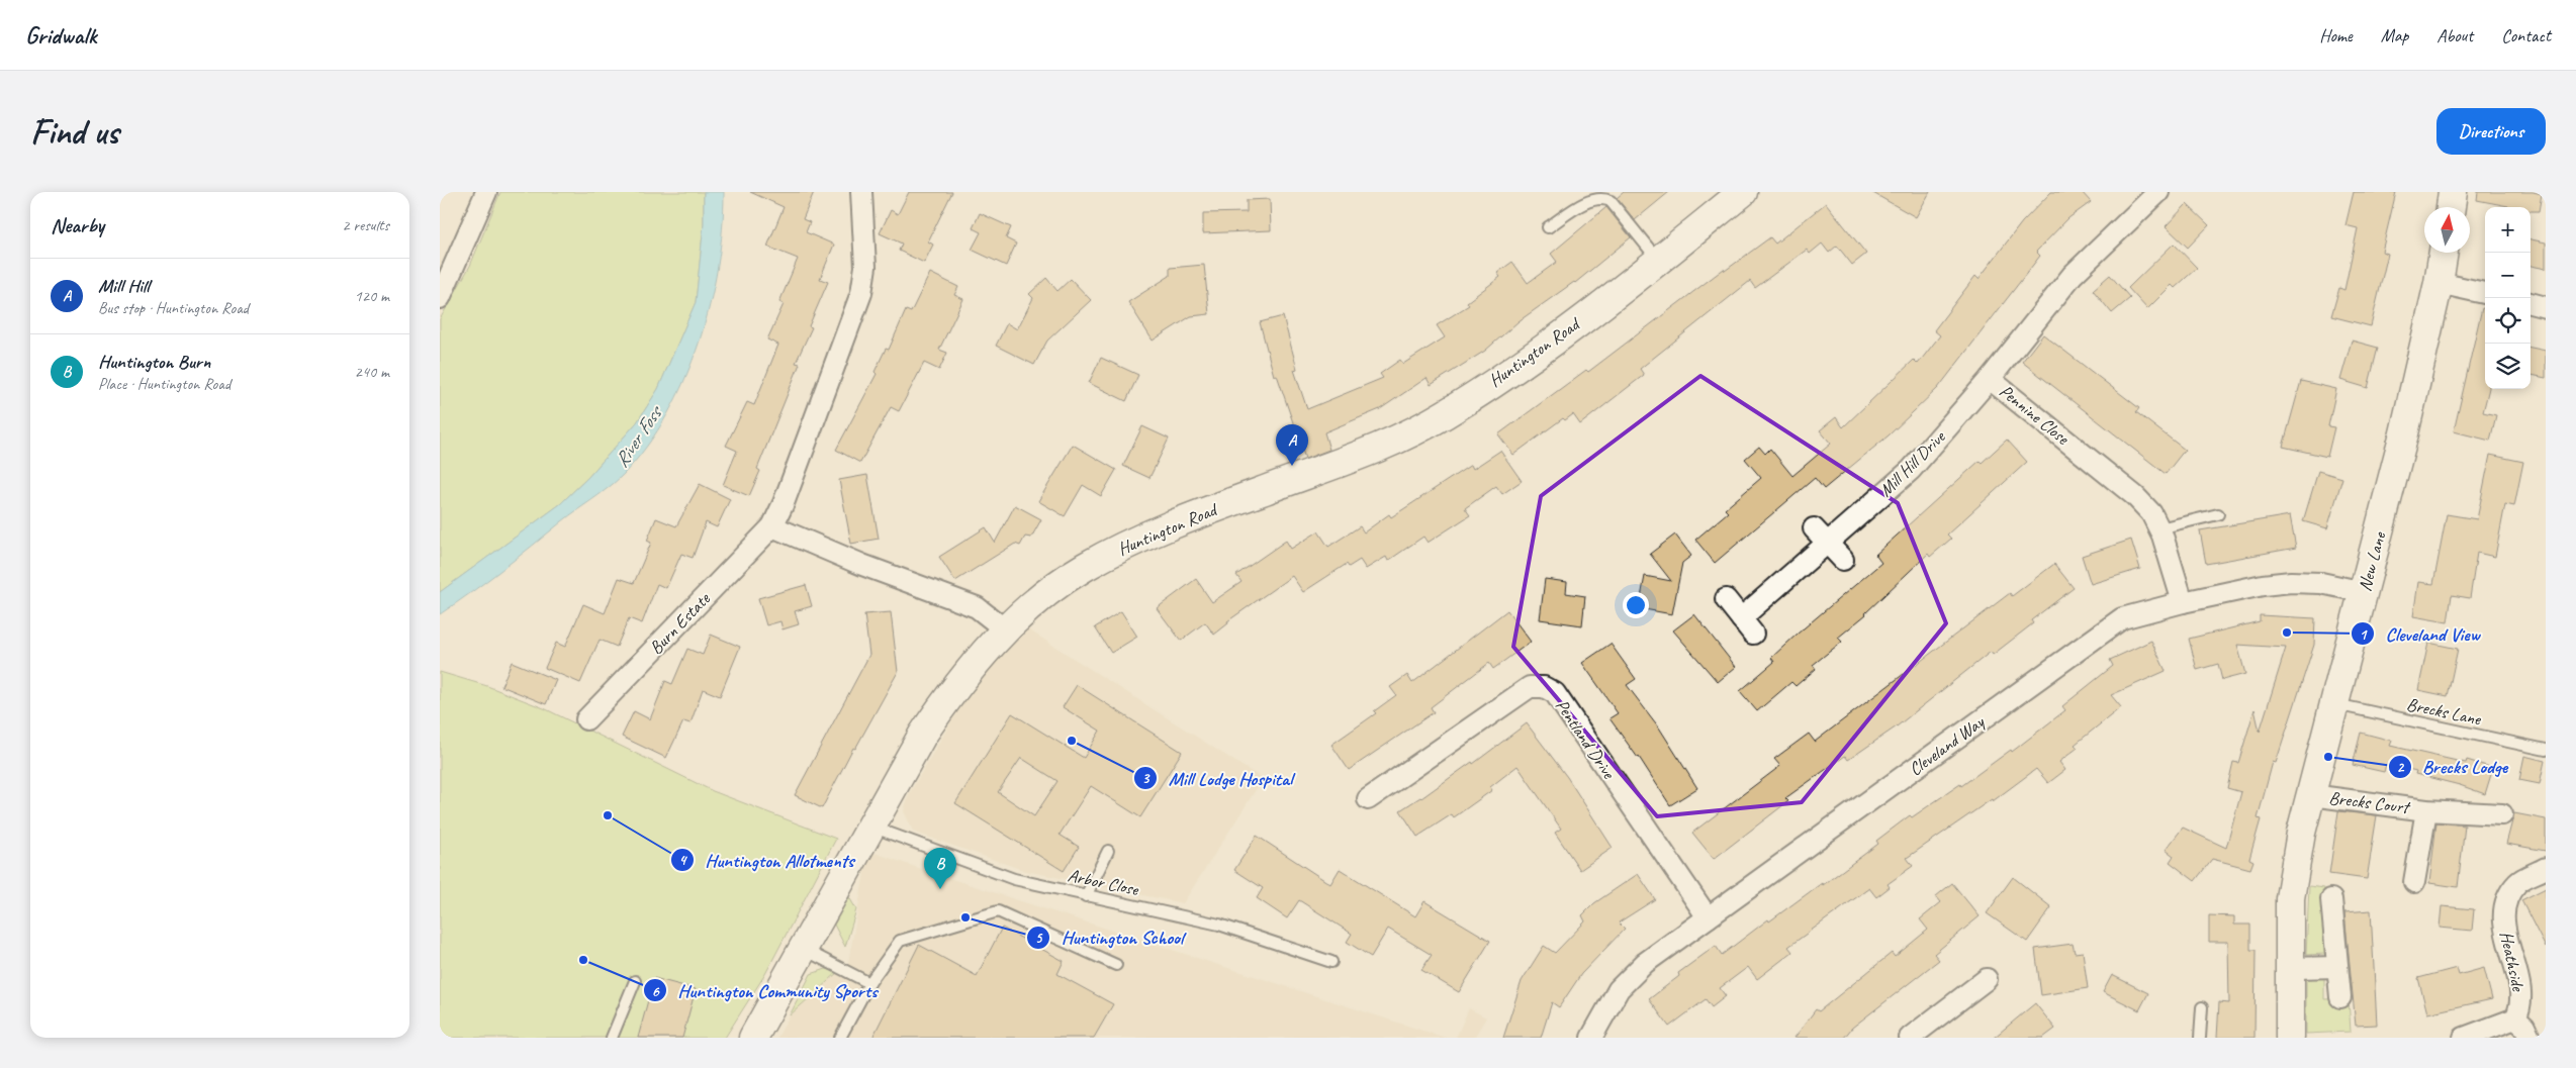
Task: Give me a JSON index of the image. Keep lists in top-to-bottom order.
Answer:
{
  "streets": {
    "street": [
      "Huntington Road",
      "Pennine Close",
      "Mill Hill Drive",
      "New Lane",
      "Burn Estate",
      "Pentland Drive",
      "Cleveland Way",
      "Brecks Court",
      "Heathside"
    ],
    "lane": ["Brecks Lane", "Arbor Close"]
  },
  "crossings": [
    ["Huntington Road", "Arbor Close"],
    ["Pennine Close", "Mill Hill Drive"],
    ["Pennine Close", "Cleveland Way"],
    ["New Lane", "Brecks Lane"],
    ["New Lane", "Cleveland Way"],
    ["New Lane", "Brecks Court"],
    ["Pentland Drive", "Cleveland Way"]
  ],
  "water": ["River Foss"],
  "places": [
    "Cleveland View",
    "Mill Lodge Hospital",
    "Brecks Lodge",
    "Huntington Allotments",
    "Huntington School",
    "Huntington Community Sports"
  ],
  "north": "top",
  "page": {
    "header": "Gridwalk",
    "nav": [
      "Home",
      "Map",
      "About",
      "Contact"
    ],
    "buttons": "Directions",
    "title": "Find us",
    "heading": ["Nearby", "2 results"],
    "map_buttons": ["+", "−"],
    "list": [
      {
        "mark": "A",
        "name": "Mill Hill",
        "note": "Bus stop · Huntington Road",
        "value": "120 m"
      },
      {
        "mark": "B",
        "name": "Huntington Burn",
        "note": "Place · Huntington Road",
        "value": "240 m"
      }
    ],
    "pins": ["A", "B"]
  }
}
